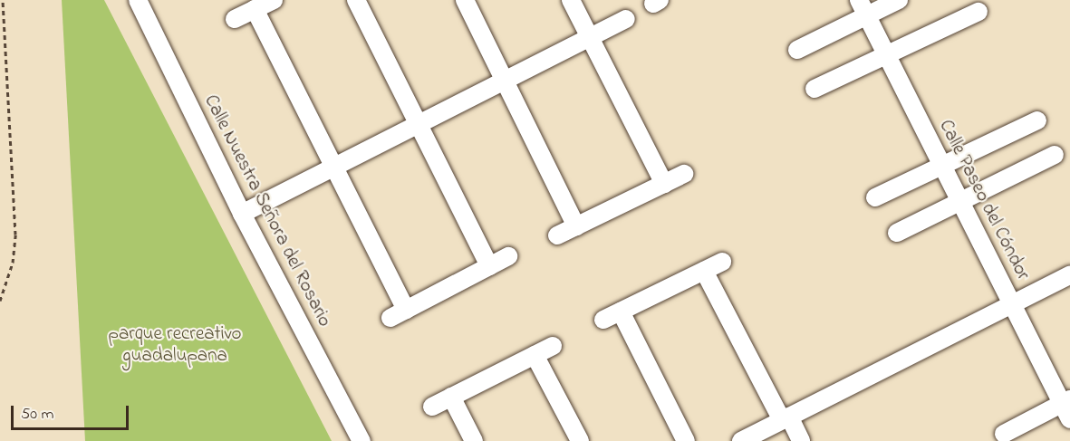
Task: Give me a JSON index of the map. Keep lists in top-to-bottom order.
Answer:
{
  "streets": {
    "street": ["Calle Paseo del Cóndor", "Calle Nuestra Señora del Rosario"]
  },
  "parks": ["parque recreativo guadalupana"],
  "scale_bar": "50 m"
}
